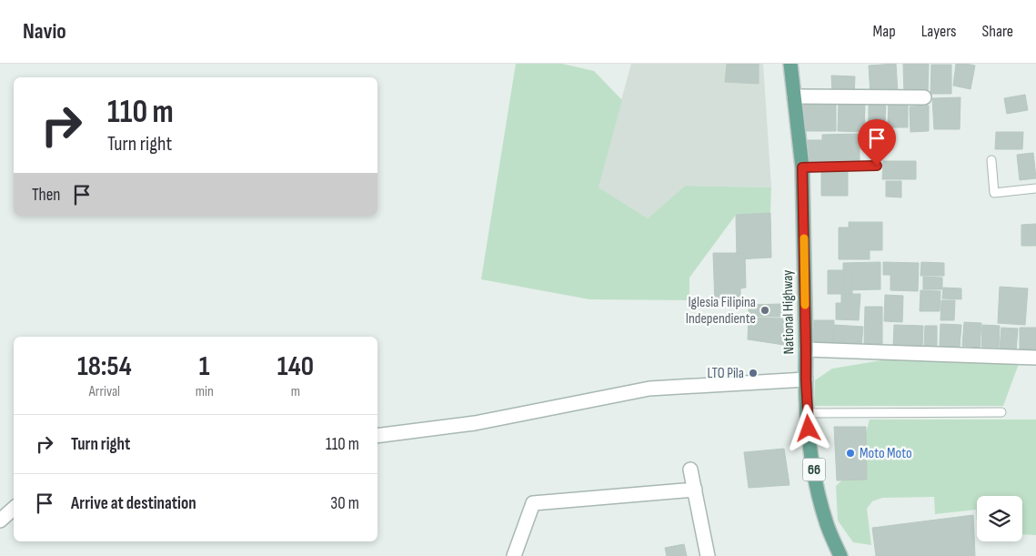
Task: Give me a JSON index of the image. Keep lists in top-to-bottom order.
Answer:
{
  "streets": {
    "main road": ["National Highway", "66"]
  },
  "places": ["Iglesia Filipina Independiente", "LTO Pila", "Moto Moto"],
  "page": {
    "header": "Navio",
    "nav": ["Map", "Layers", "Share"],
    "turn": ["110 m", "Turn right"],
    "then": "Then",
    "eta": [
      "18:54",
      "Arrival",
      "1",
      "min",
      "140",
      "m"
    ],
    "list": [
      {
        "name": "Turn right",
        "value": "110 m"
      },
      {
        "name": "Arrive at destination",
        "value": "30 m"
      }
    ]
  }
}
